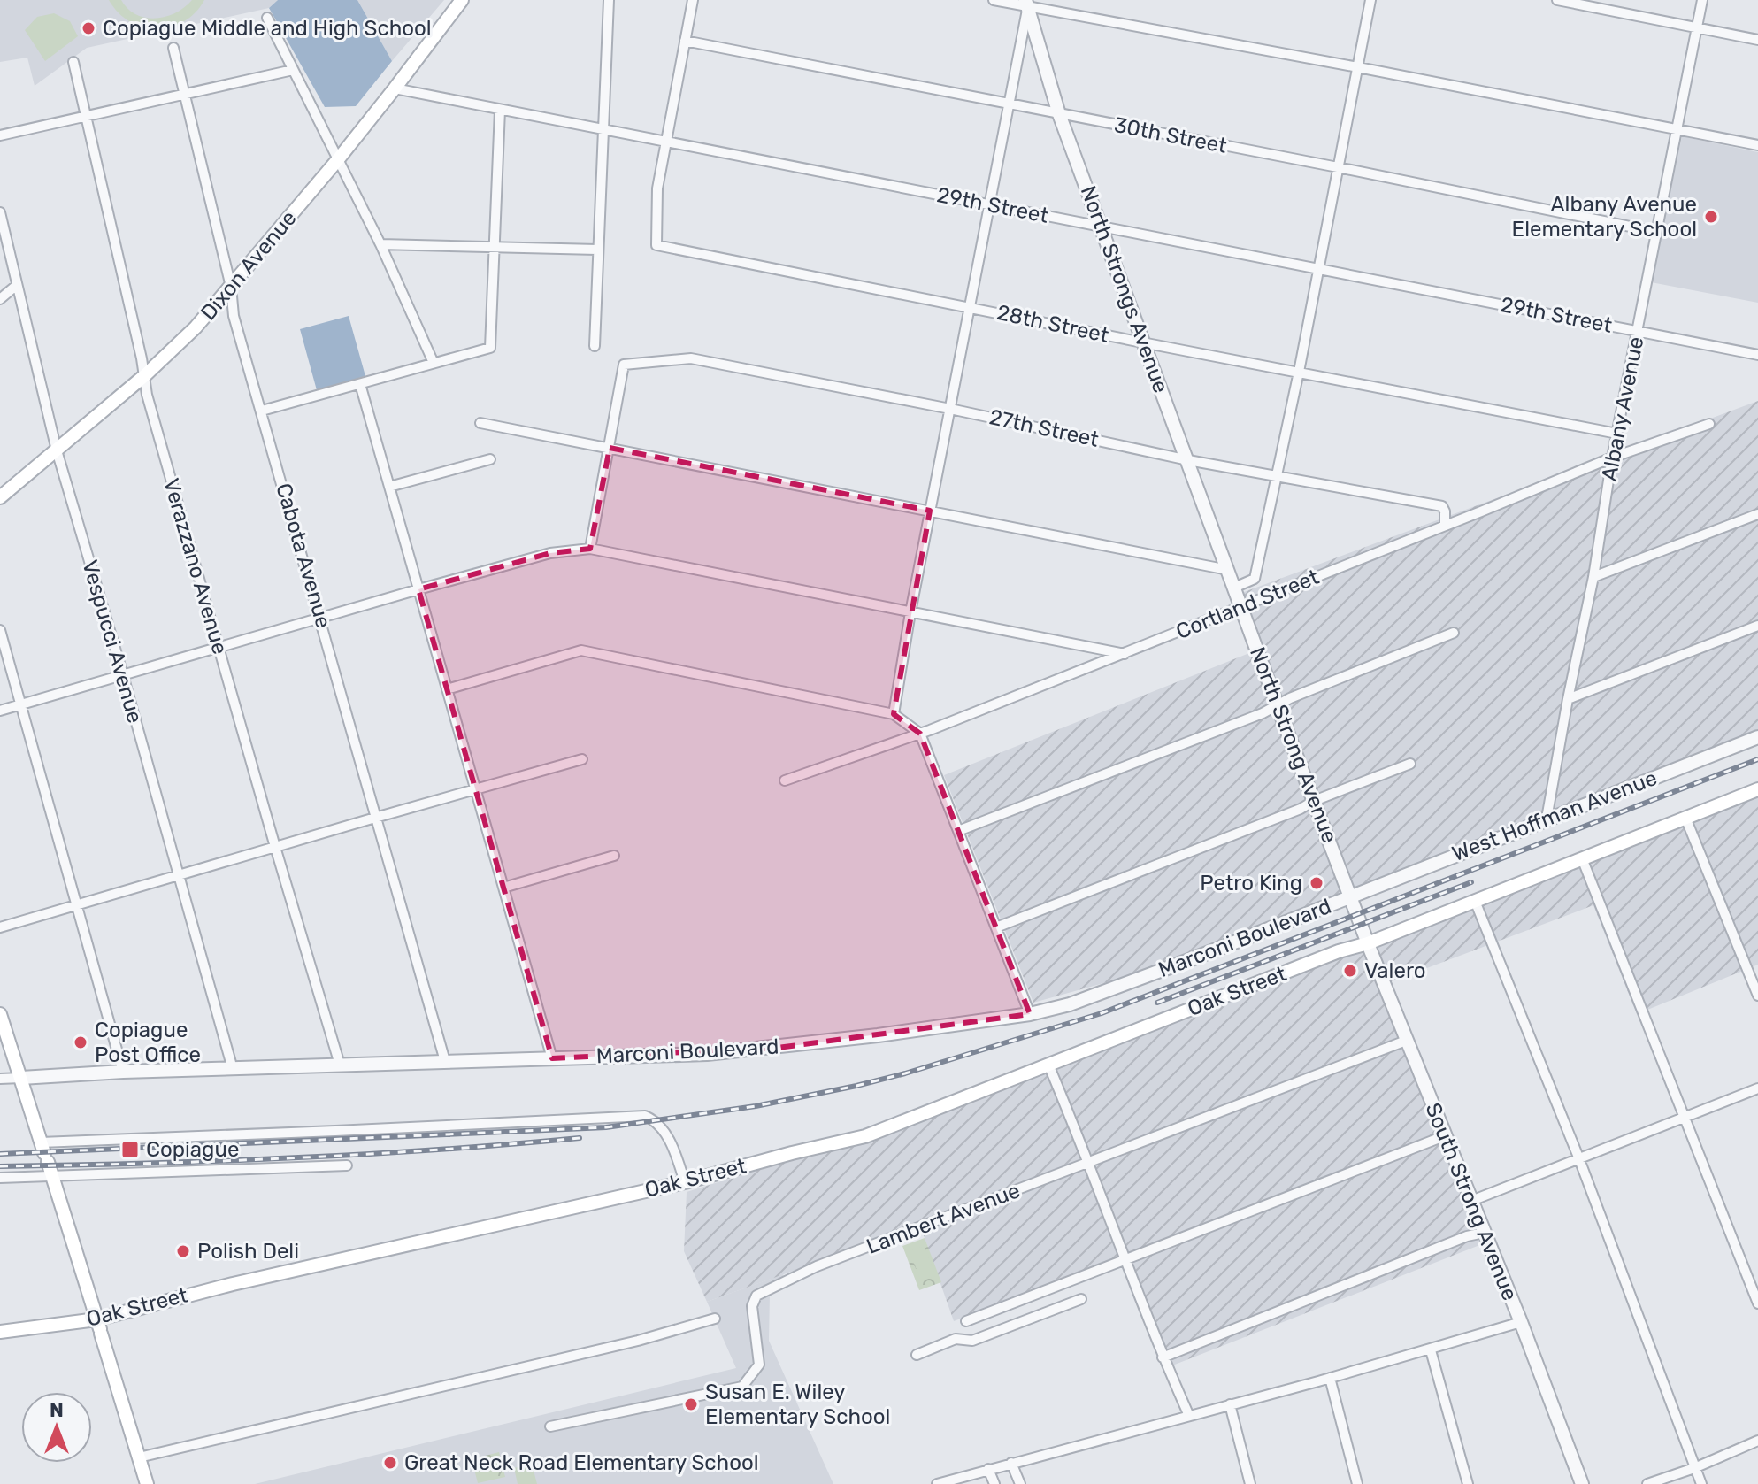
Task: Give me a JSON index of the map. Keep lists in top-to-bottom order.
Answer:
{
  "streets": {
    "main road": ["Dixon Avenue", "Oak Street"],
    "street": [
      "30th Street",
      "29th Street",
      "North Strongs Avenue",
      "28th Street",
      "Albany Avenue",
      "27th Street",
      "Cabota Avenue",
      "Verazzano Avenue",
      "Cortland Street",
      "Vespucci Avenue",
      "North Strong Avenue",
      "West Hoffman Avenue",
      "Marconi Boulevard",
      "South Strong Avenue",
      "Lambert Avenue"
    ]
  },
  "crossings": [
    ["30th Street", "North Strongs Avenue"],
    ["30th Street", "Albany Avenue"],
    ["29th Street", "Dixon Avenue"],
    ["29th Street", "North Strongs Avenue"],
    ["29th Street", "28th Street"],
    ["29th Street", "Albany Avenue"],
    ["Dixon Avenue", "Cabota Avenue"],
    ["Dixon Avenue", "Verazzano Avenue"],
    ["Dixon Avenue", "Vespucci Avenue"],
    ["North Strongs Avenue", "28th Street"],
    ["North Strongs Avenue", "27th Street"],
    ["North Strongs Avenue", "North Strong Avenue"],
    ["28th Street", "Albany Avenue"],
    ["Albany Avenue", "Cortland Street"],
    ["Albany Avenue", "West Hoffman Avenue"],
    ["27th Street", "Cortland Street"],
    ["Cabota Avenue", "Marconi Boulevard"],
    ["Verazzano Avenue", "Marconi Boulevard"],
    ["Cortland Street", "North Strong Avenue"],
    ["Vespucci Avenue", "Marconi Boulevard"],
    ["North Strong Avenue", "West Hoffman Avenue"],
    ["North Strong Avenue", "Marconi Boulevard"],
    ["North Strong Avenue", "South Strong Avenue"],
    ["West Hoffman Avenue", "Marconi Boulevard"],
    ["Oak Street", "South Strong Avenue"],
    ["South Strong Avenue", "Lambert Avenue"]
  ],
  "places": {
    "other": [
      "Copiague Middle and High School",
      "Albany Avenue Elementary School",
      "Petro King",
      "Valero",
      "Copiague Post Office",
      "Polish Deli",
      "Susan E. Wiley Elementary School",
      "Great Neck Road Elementary School"
    ],
    "transit": ["Copiague"]
  },
  "north": "top"
}
